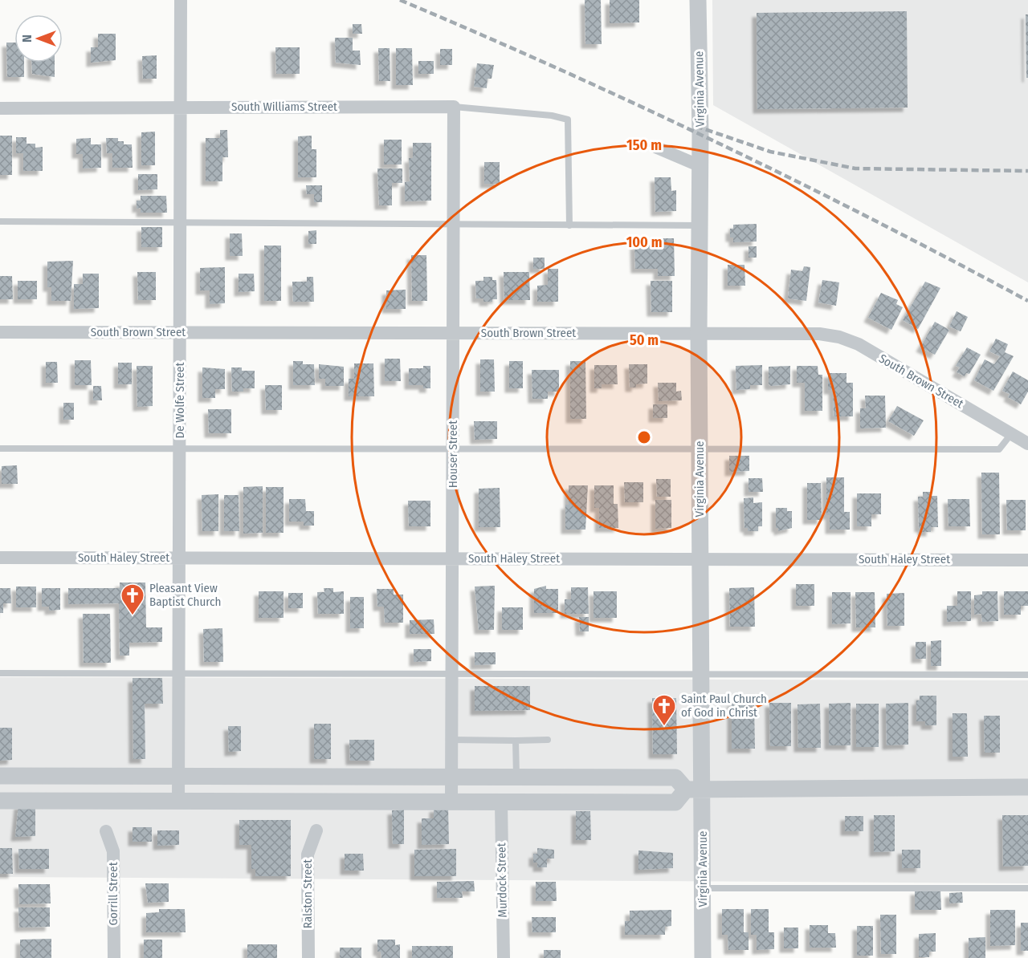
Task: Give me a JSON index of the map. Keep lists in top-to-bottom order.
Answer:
{
  "streets": {
    "street": [
      "Virginia Avenue",
      "South Williams Street",
      "South Brown Street",
      "De Wolfe Street",
      "Houser Street",
      "South Haley Street",
      "Murdock Street",
      "Gorrill Street",
      "Ralston Street"
    ]
  },
  "crossings": [
    ["Virginia Avenue", "South Brown Street"],
    ["Virginia Avenue", "South Haley Street"],
    ["South Williams Street", "De Wolfe Street"],
    ["South Williams Street", "Houser Street"],
    ["South Brown Street", "De Wolfe Street"],
    ["South Brown Street", "Houser Street"],
    ["De Wolfe Street", "South Haley Street"],
    ["Houser Street", "South Haley Street"]
  ],
  "places": {
    "church": ["Pleasant View Baptist Church", "Saint Paul Church of God in Christ"]
  },
  "north": "left",
  "rings": ["150 m", "100 m", "50 m"]
}
